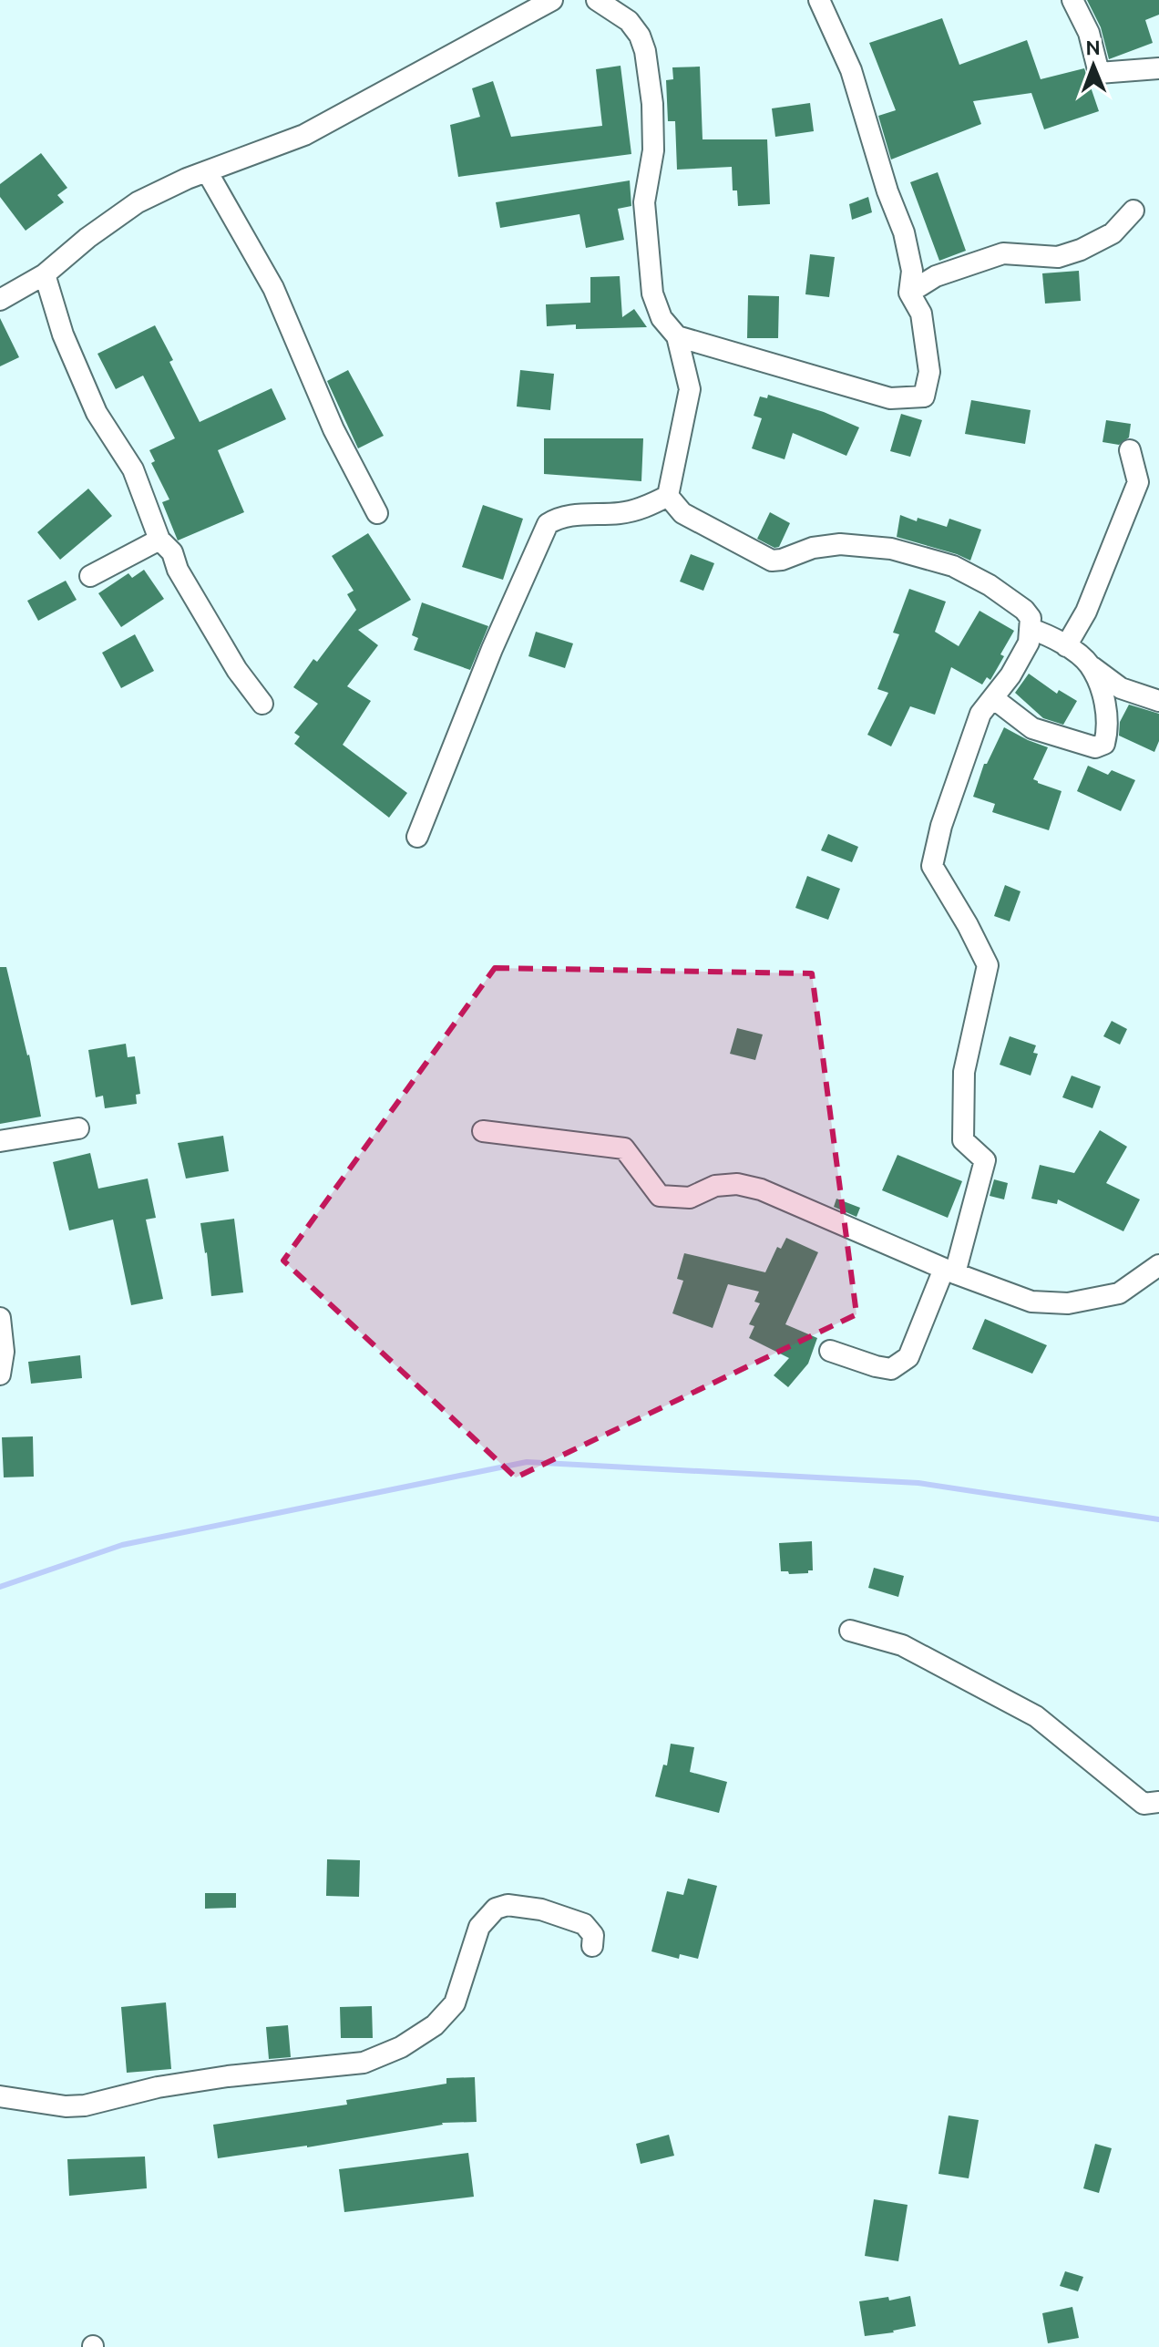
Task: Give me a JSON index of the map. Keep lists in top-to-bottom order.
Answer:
{
  "north": "top"
}
